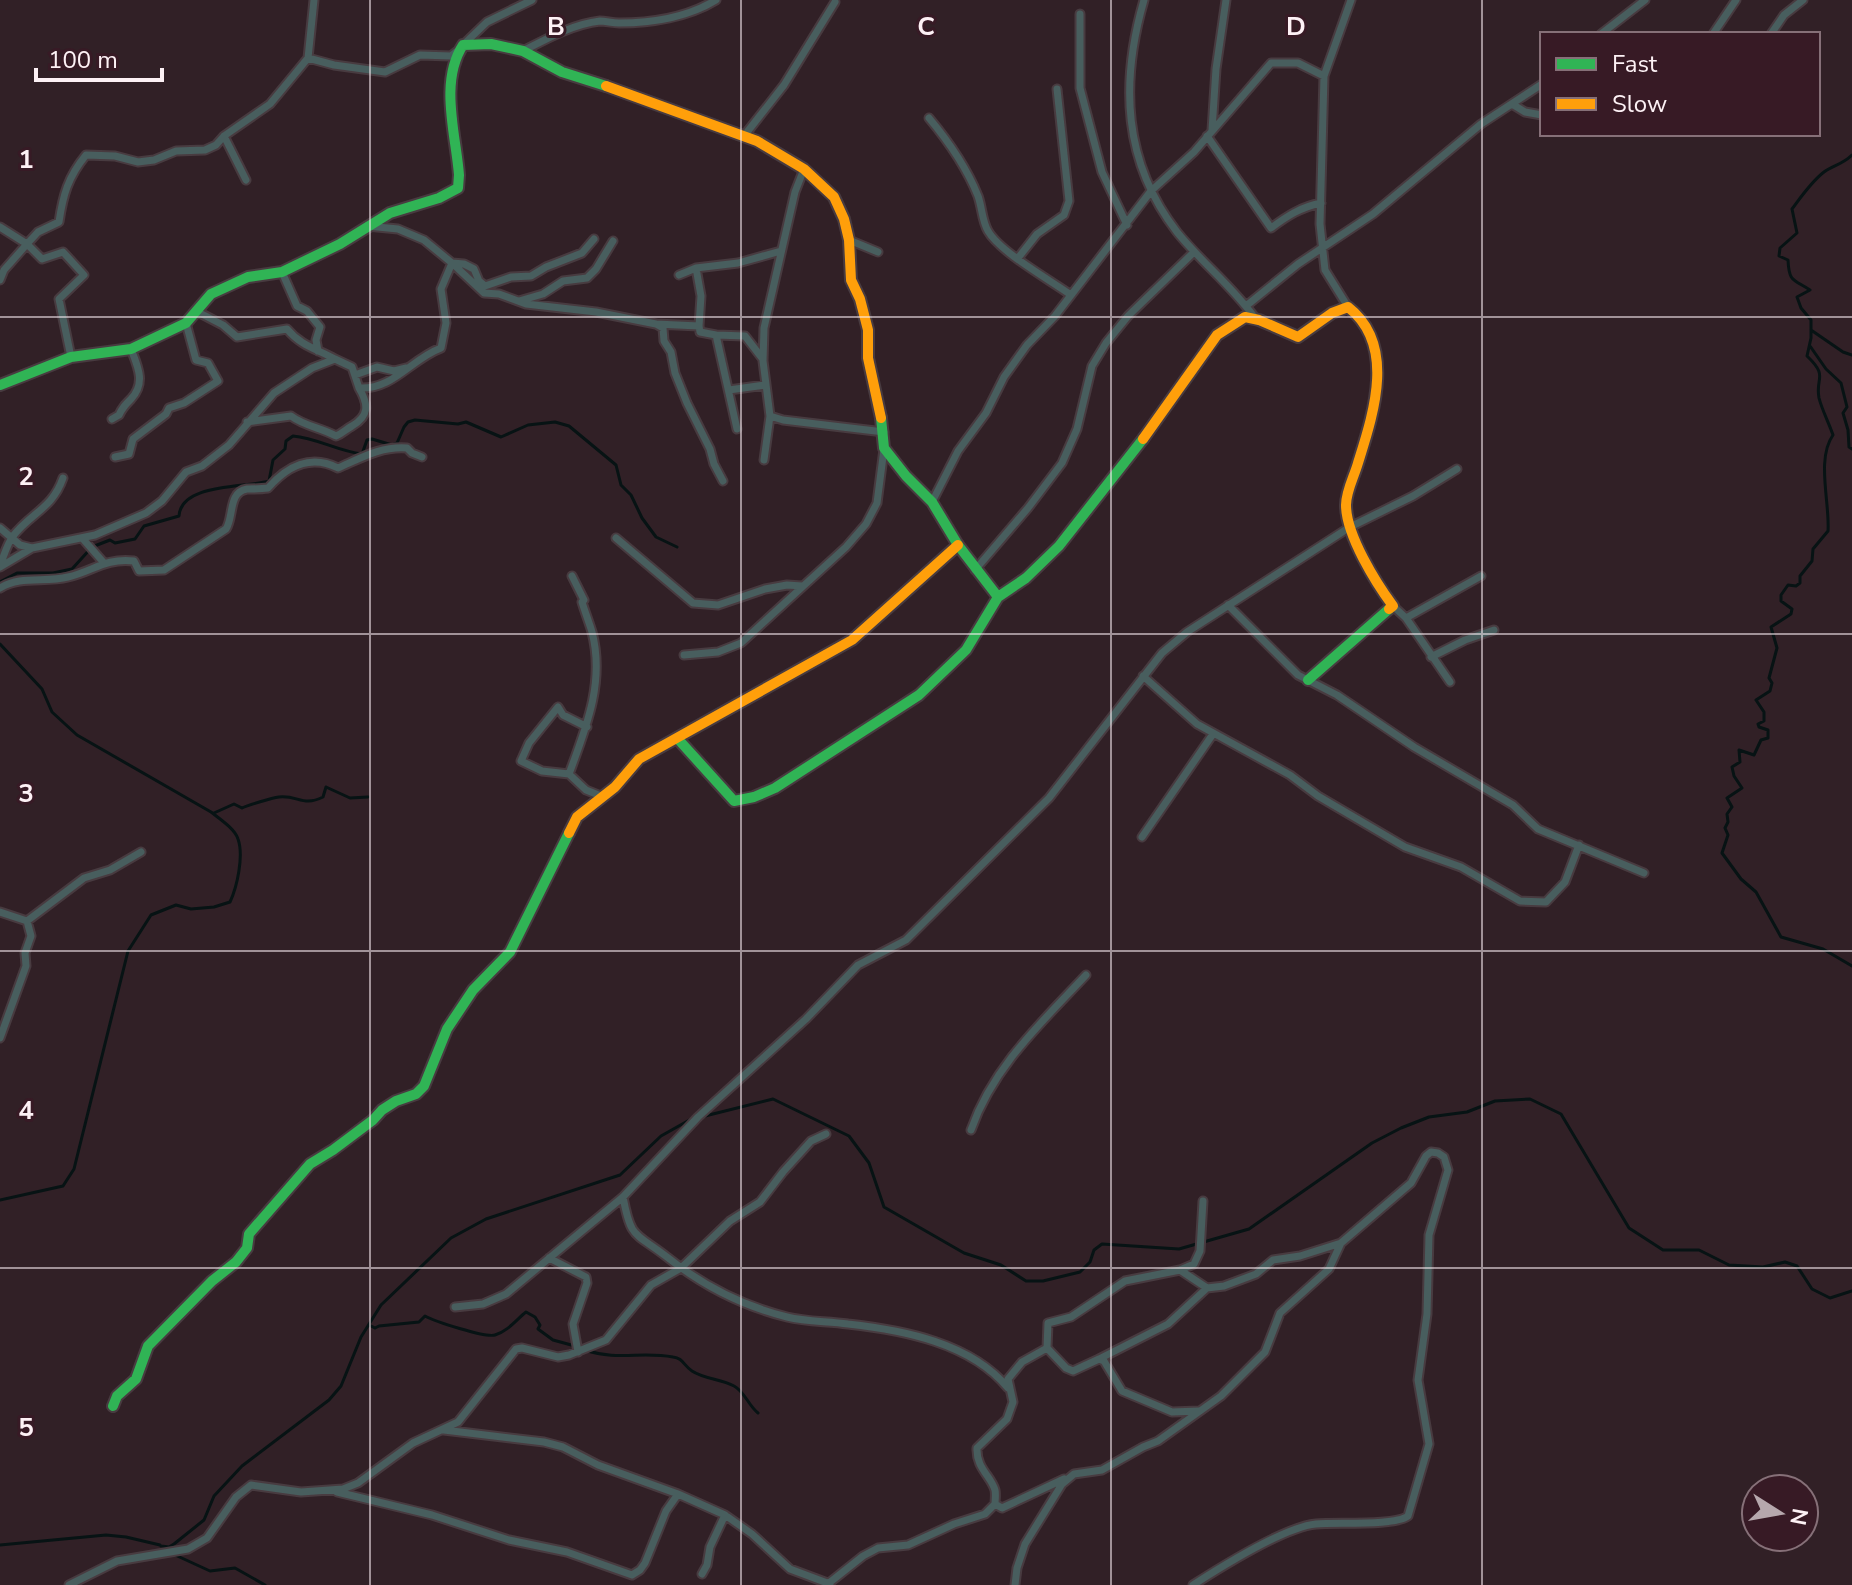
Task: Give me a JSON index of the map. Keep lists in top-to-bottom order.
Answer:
{
  "legend": ["Fast", "Slow"],
  "scale_bar": "100 m",
  "north": "right",
  "grid": {
    "columns": ["B", "C", "D"],
    "rows": [
      "1",
      "2",
      "3",
      "4",
      "5"
    ]
  }
}
